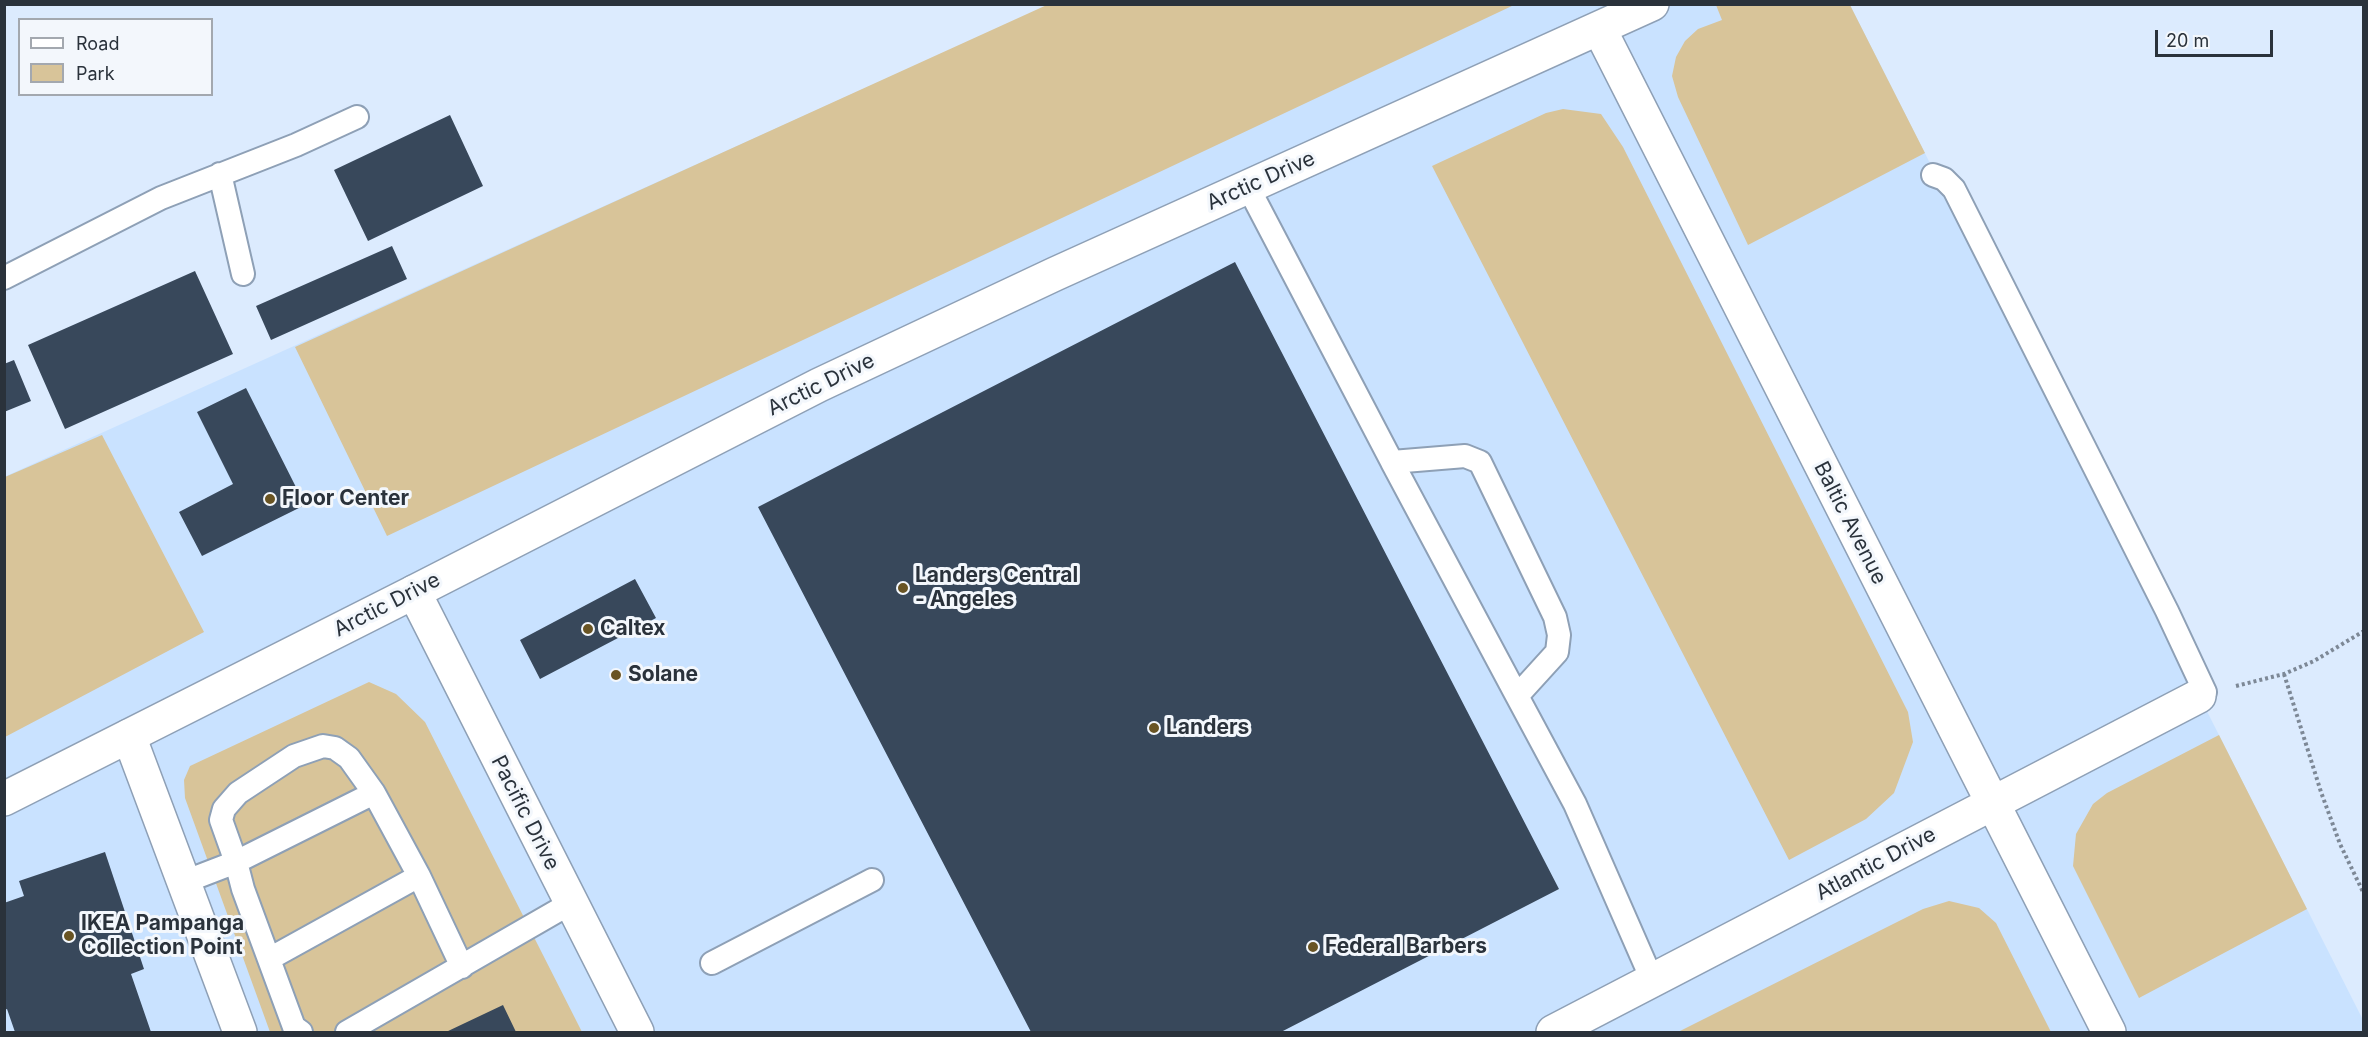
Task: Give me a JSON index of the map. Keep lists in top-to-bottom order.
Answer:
{
  "streets": {
    "street": [
      "Arctic Drive",
      "Baltic Avenue",
      "Pacific Drive",
      "Atlantic Drive"
    ]
  },
  "crossings": [
    ["Arctic Drive", "Baltic Avenue"],
    ["Arctic Drive", "Pacific Drive"],
    ["Baltic Avenue", "Atlantic Drive"]
  ],
  "places": [
    "Floor Center",
    "Landers Central - Angeles",
    "Caltex",
    "Solane",
    "Landers",
    "IKEA Pampanga Collection Point",
    "Federal Barbers"
  ],
  "legend": ["Road", "Park"],
  "scale_bar": "20 m"
}
